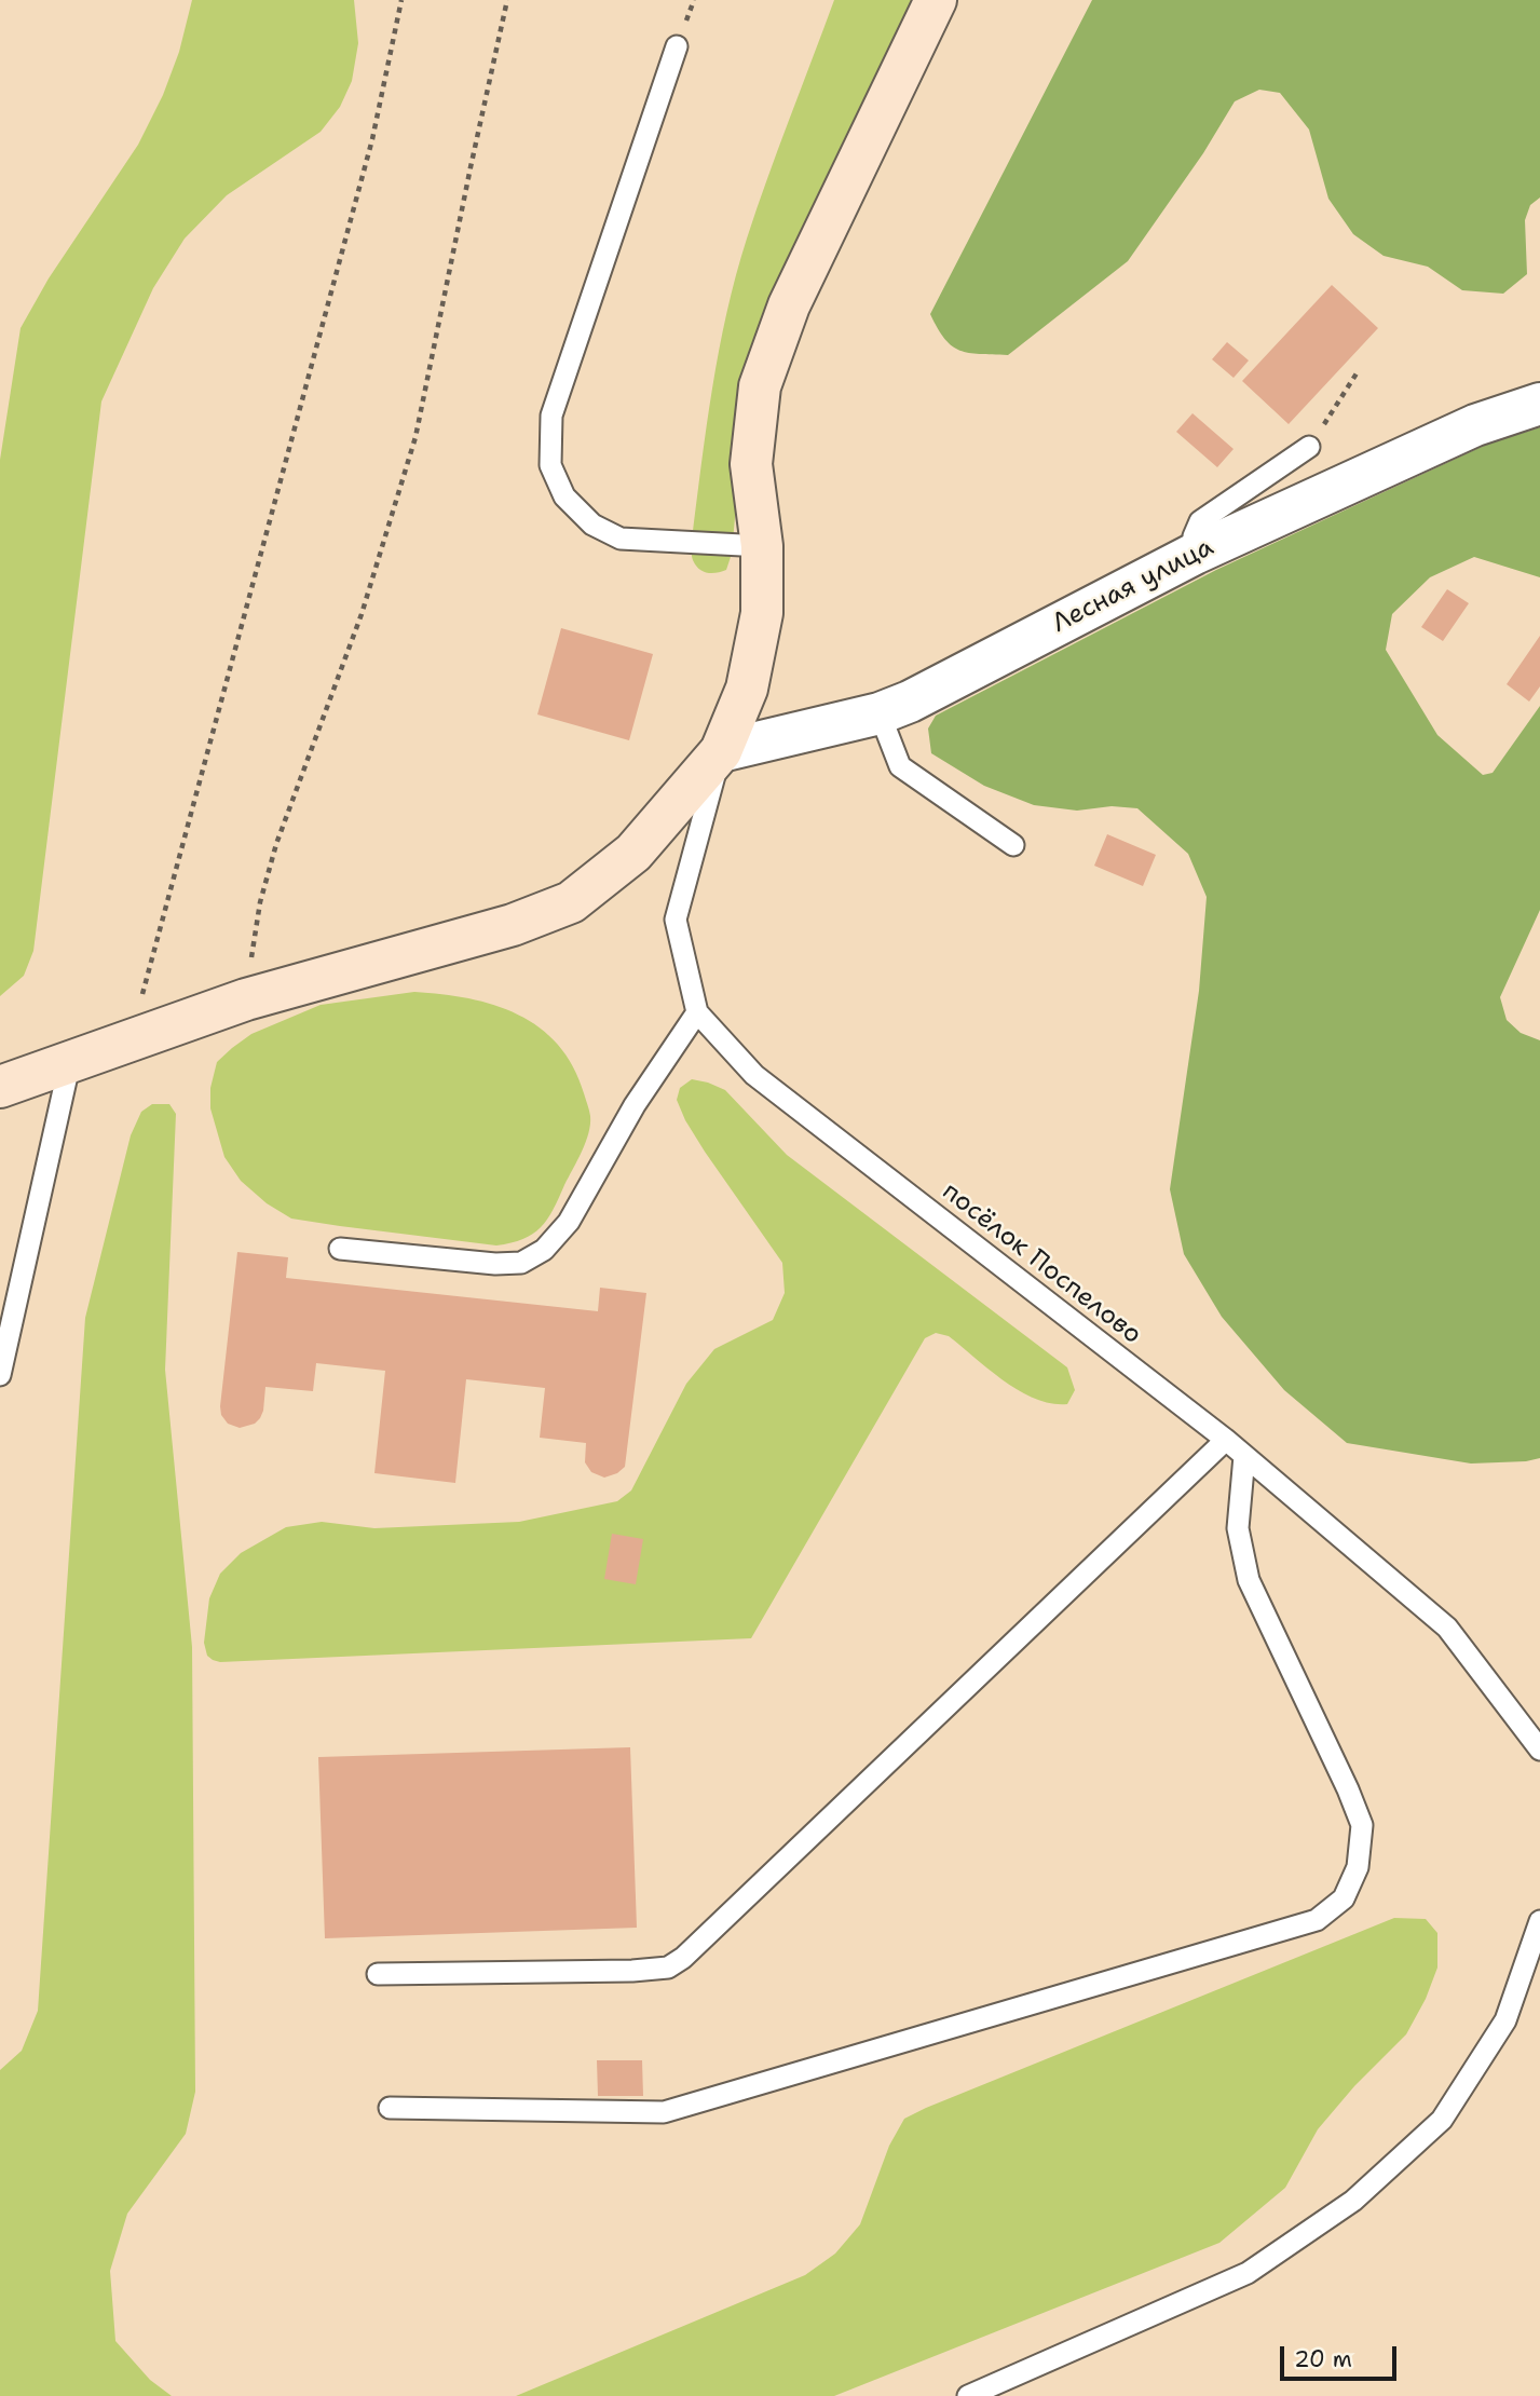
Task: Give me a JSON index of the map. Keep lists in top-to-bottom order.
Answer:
{
  "streets": {
    "street": ["Лесная улица"],
    "lane": ["посёлок Поспелово"]
  },
  "crossings": [
    ["Лесная улица", "посёлок Поспелово"]
  ],
  "scale_bar": "20 m"
}
